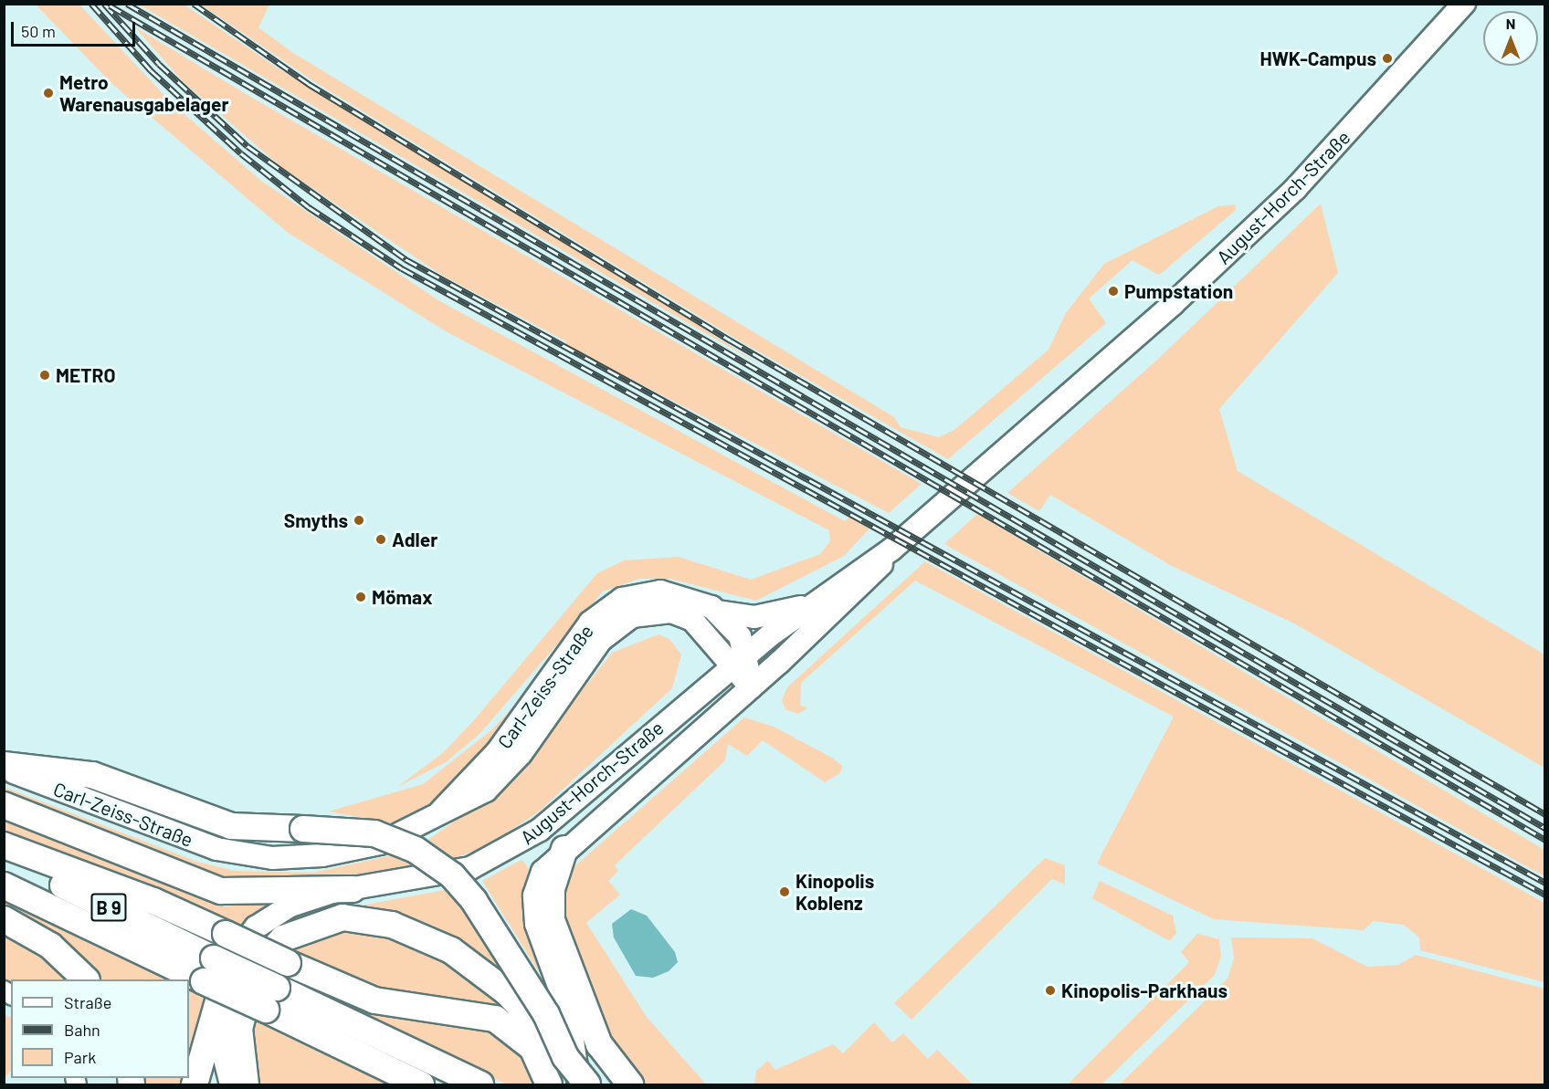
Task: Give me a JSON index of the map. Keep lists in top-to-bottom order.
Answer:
{
  "streets": {
    "highway": ["B 9"],
    "main road": ["August-Horch-Straße", "Carl-Zeiss-Straße"]
  },
  "crossings": [
    ["August-Horch-Straße", "Carl-Zeiss-Straße"],
    ["August-Horch-Straße", "B 9"]
  ],
  "places": [
    "HWK-Campus",
    "Metro Warenausgabelager",
    "Pumpstation",
    "METRO",
    "Smyths",
    "Adler",
    "Mömax",
    "Kinopolis Koblenz",
    "Kinopolis-Parkhaus"
  ],
  "legend": ["Straße", "Bahn", "Park"],
  "scale_bar": "50 m",
  "north": "top"
}
